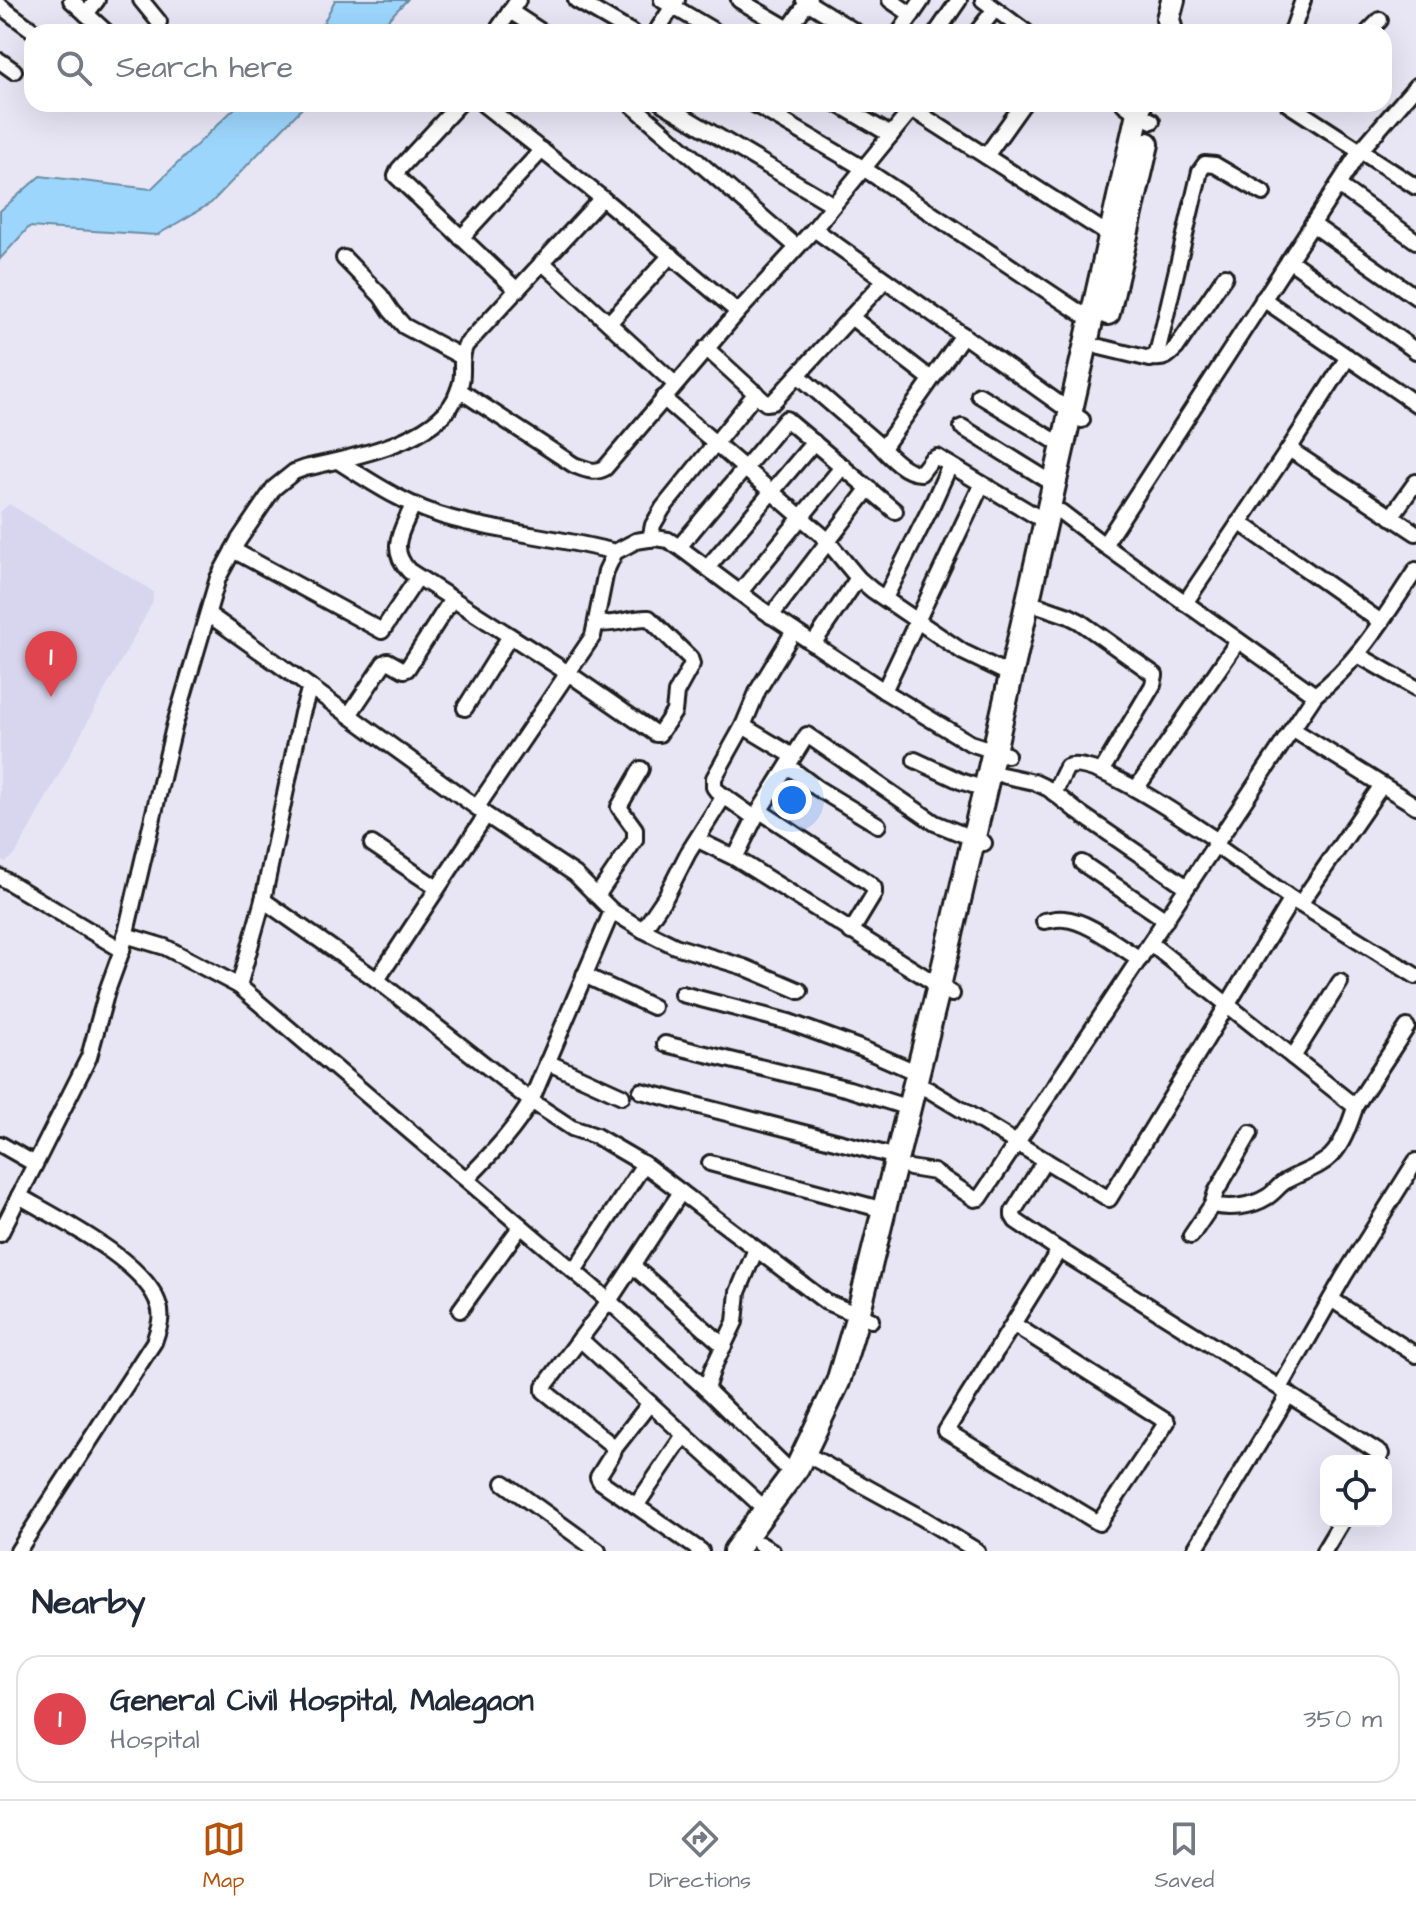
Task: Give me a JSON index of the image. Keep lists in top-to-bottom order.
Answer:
{
  "page": {
    "search": "Search here",
    "pins": "1",
    "heading": "Nearby",
    "list": [
      {
        "mark": "1",
        "name": "General Civil Hospital, Malegaon",
        "note": "Hospital",
        "value": "350 m"
      }
    ],
    "nav": ["Map", "Directions", "Saved"]
  }
}
